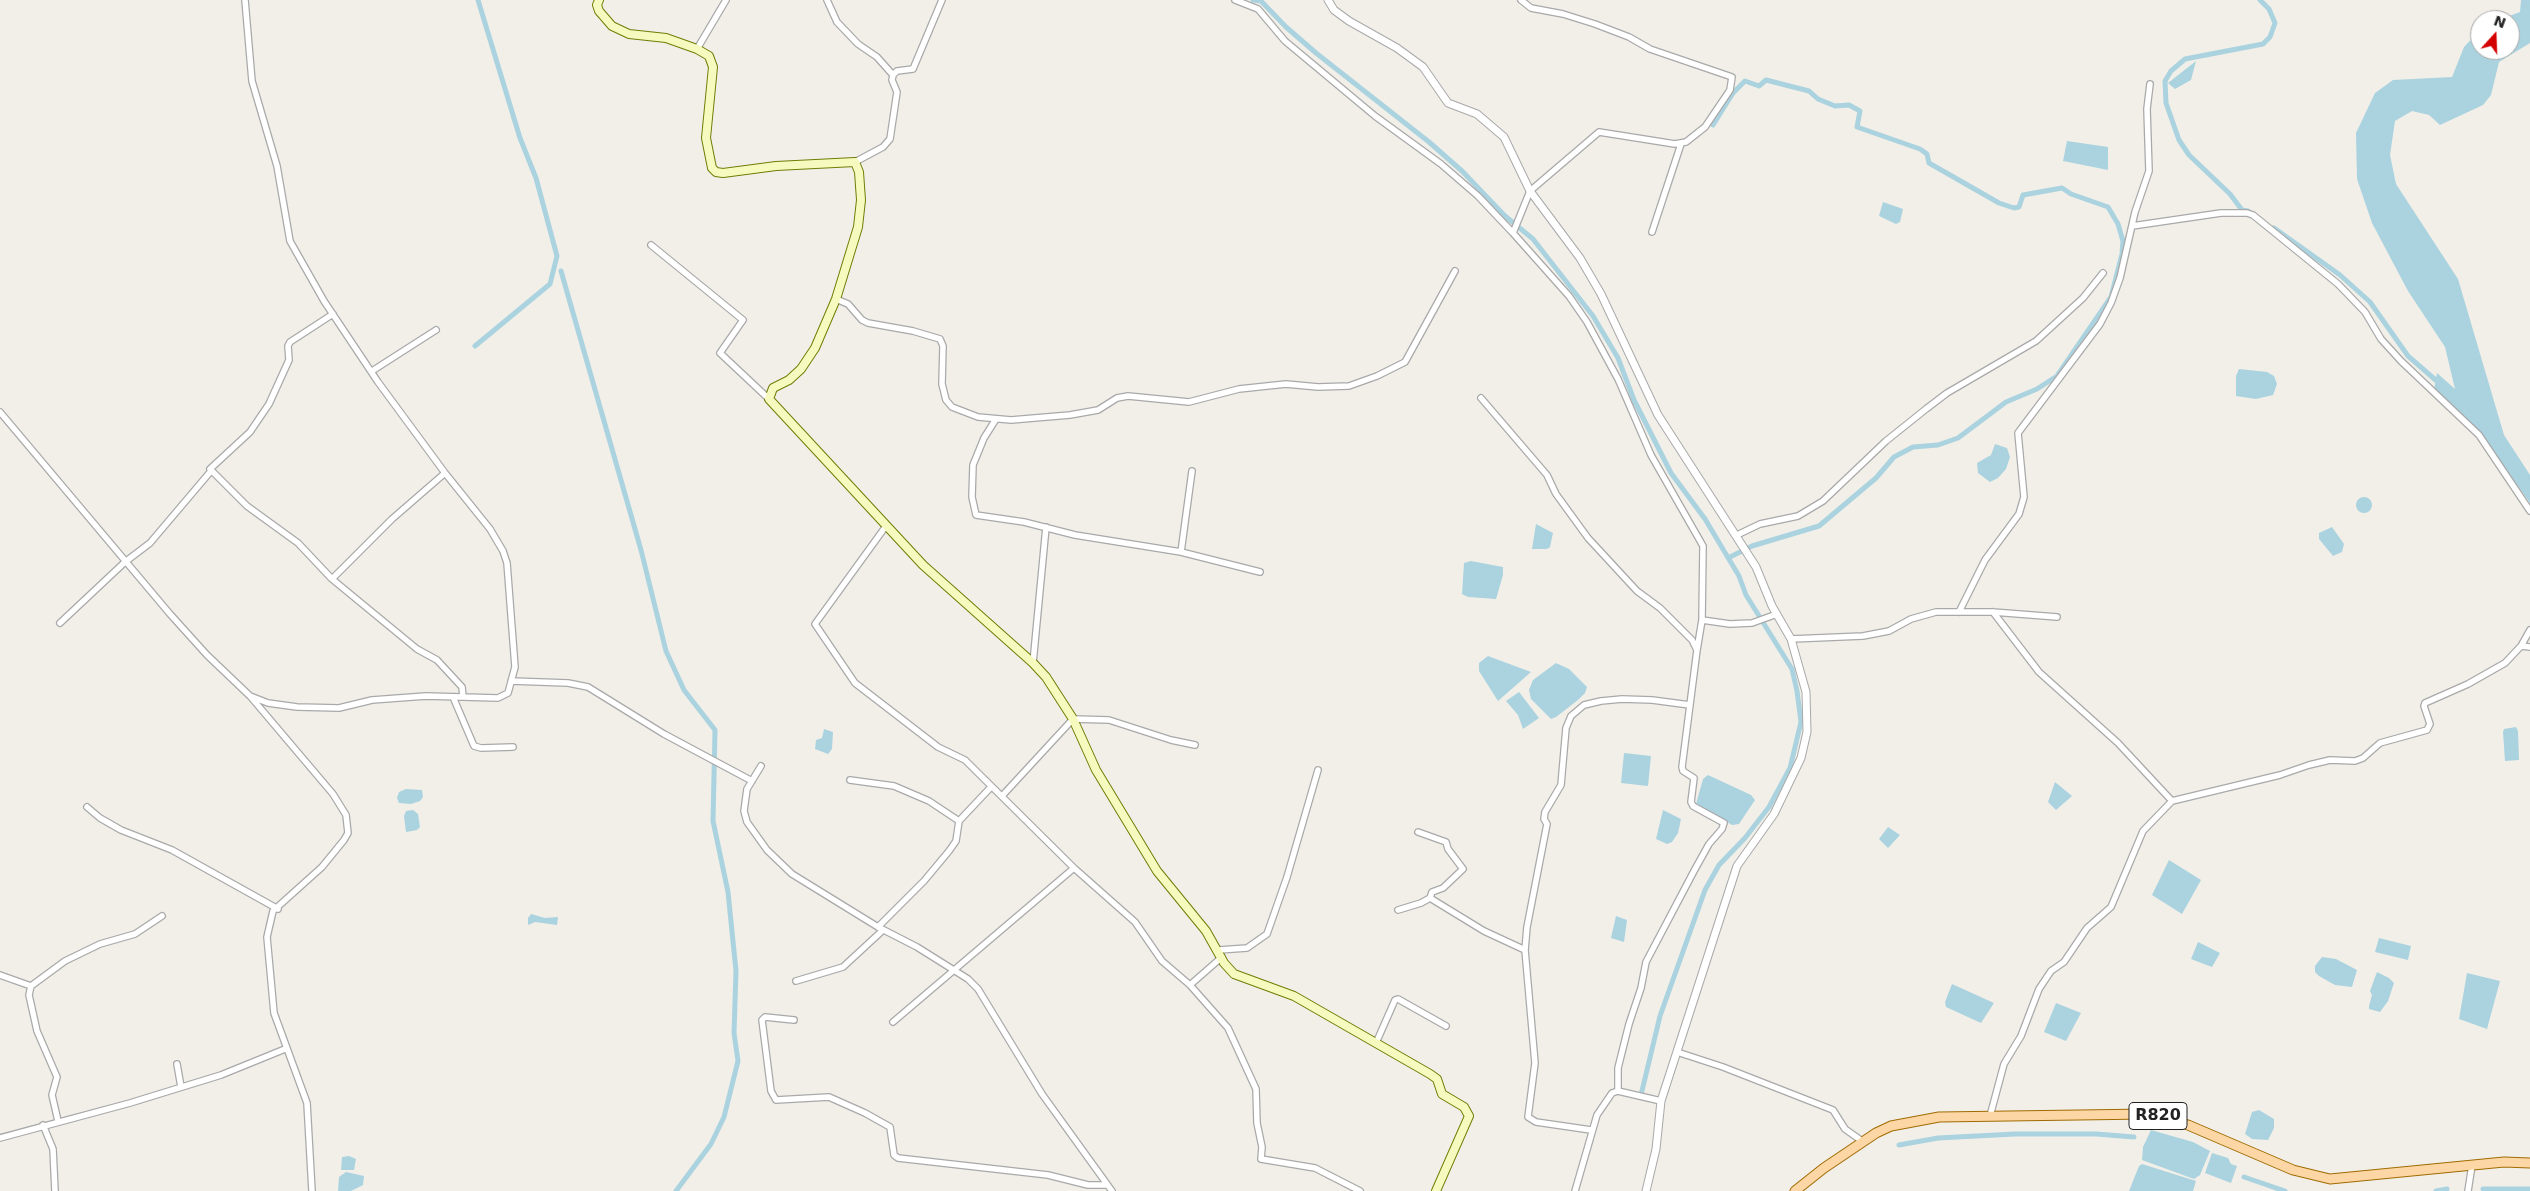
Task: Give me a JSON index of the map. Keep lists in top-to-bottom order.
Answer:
{
  "streets": {
    "main road": ["R820"]
  },
  "north": "top"
}
